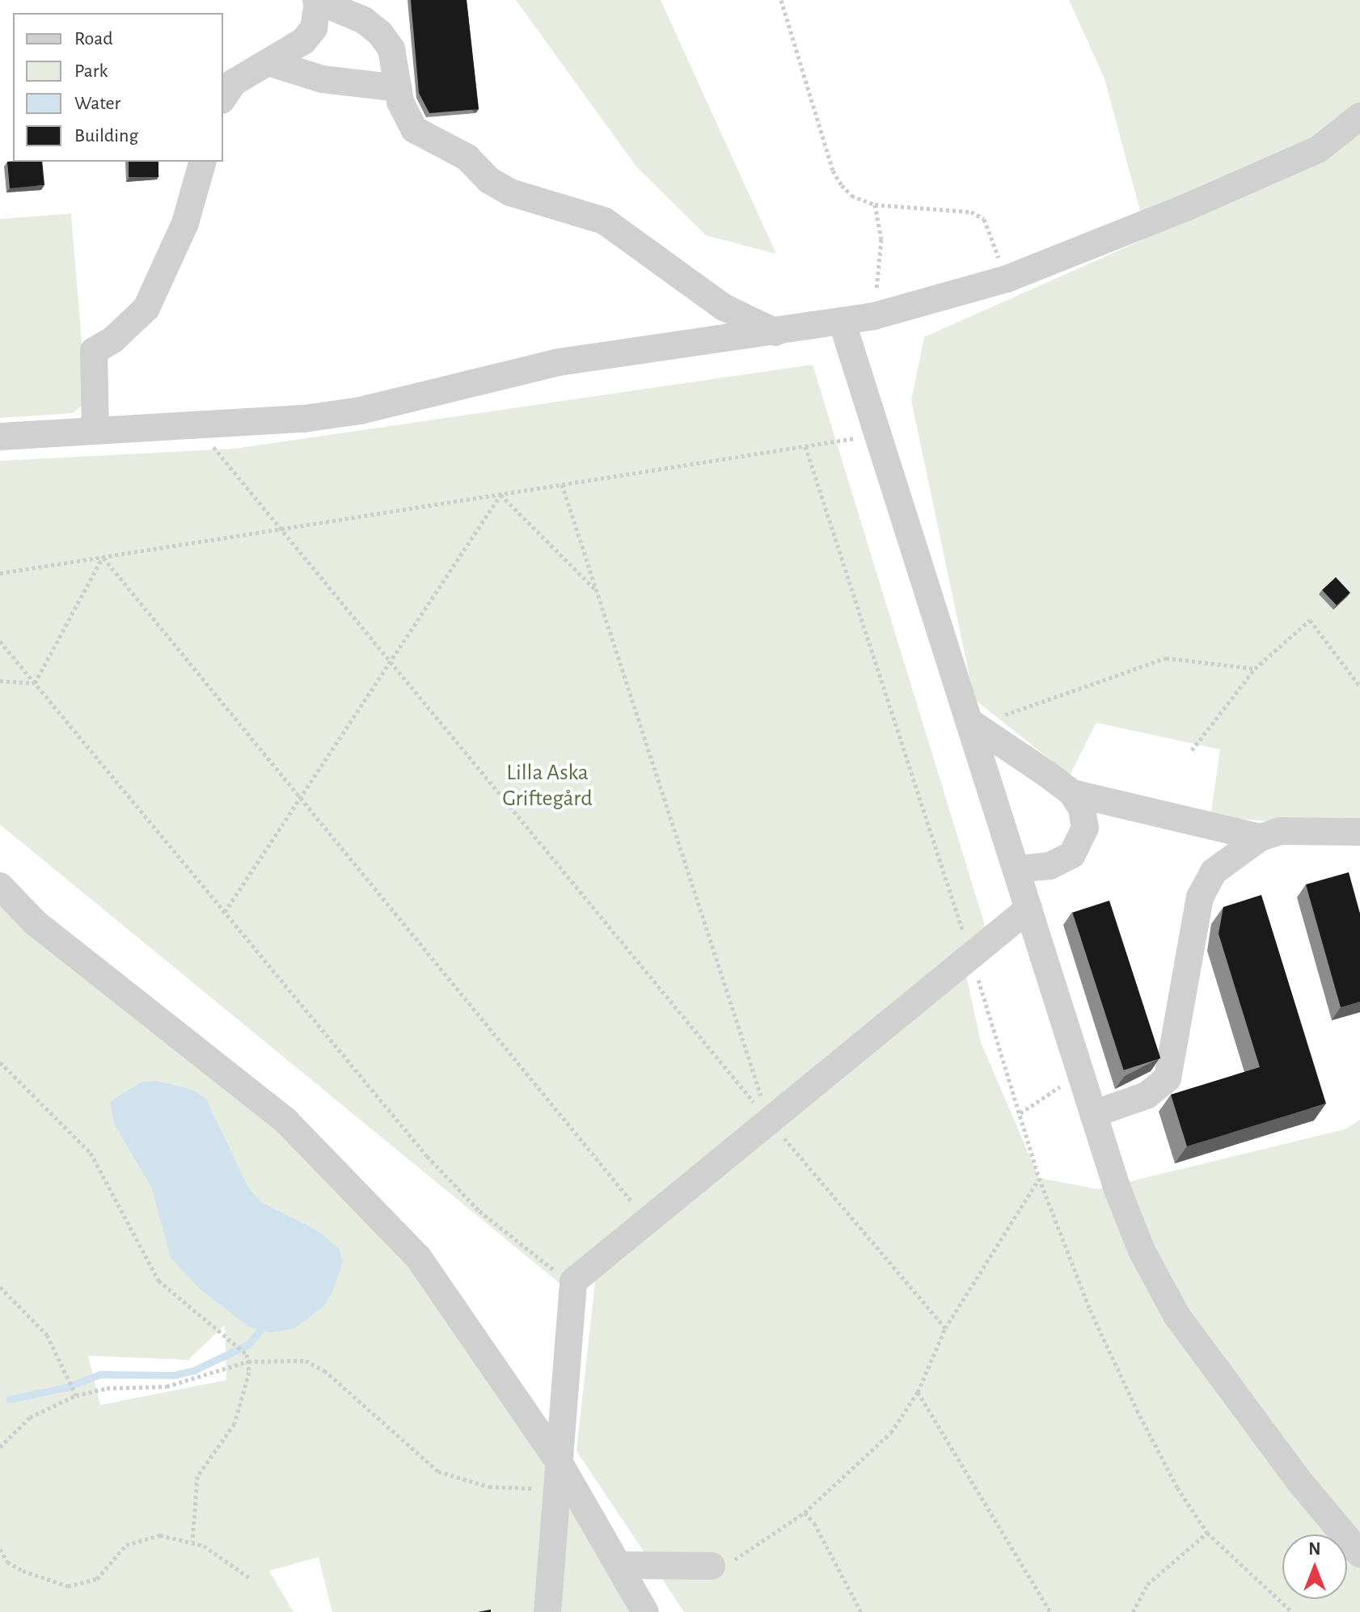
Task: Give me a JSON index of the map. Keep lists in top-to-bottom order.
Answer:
{
  "parks": ["Lilla Aska Griftegård"],
  "legend": [
    "Road",
    "Park",
    "Water",
    "Building"
  ],
  "north": "top"
}
